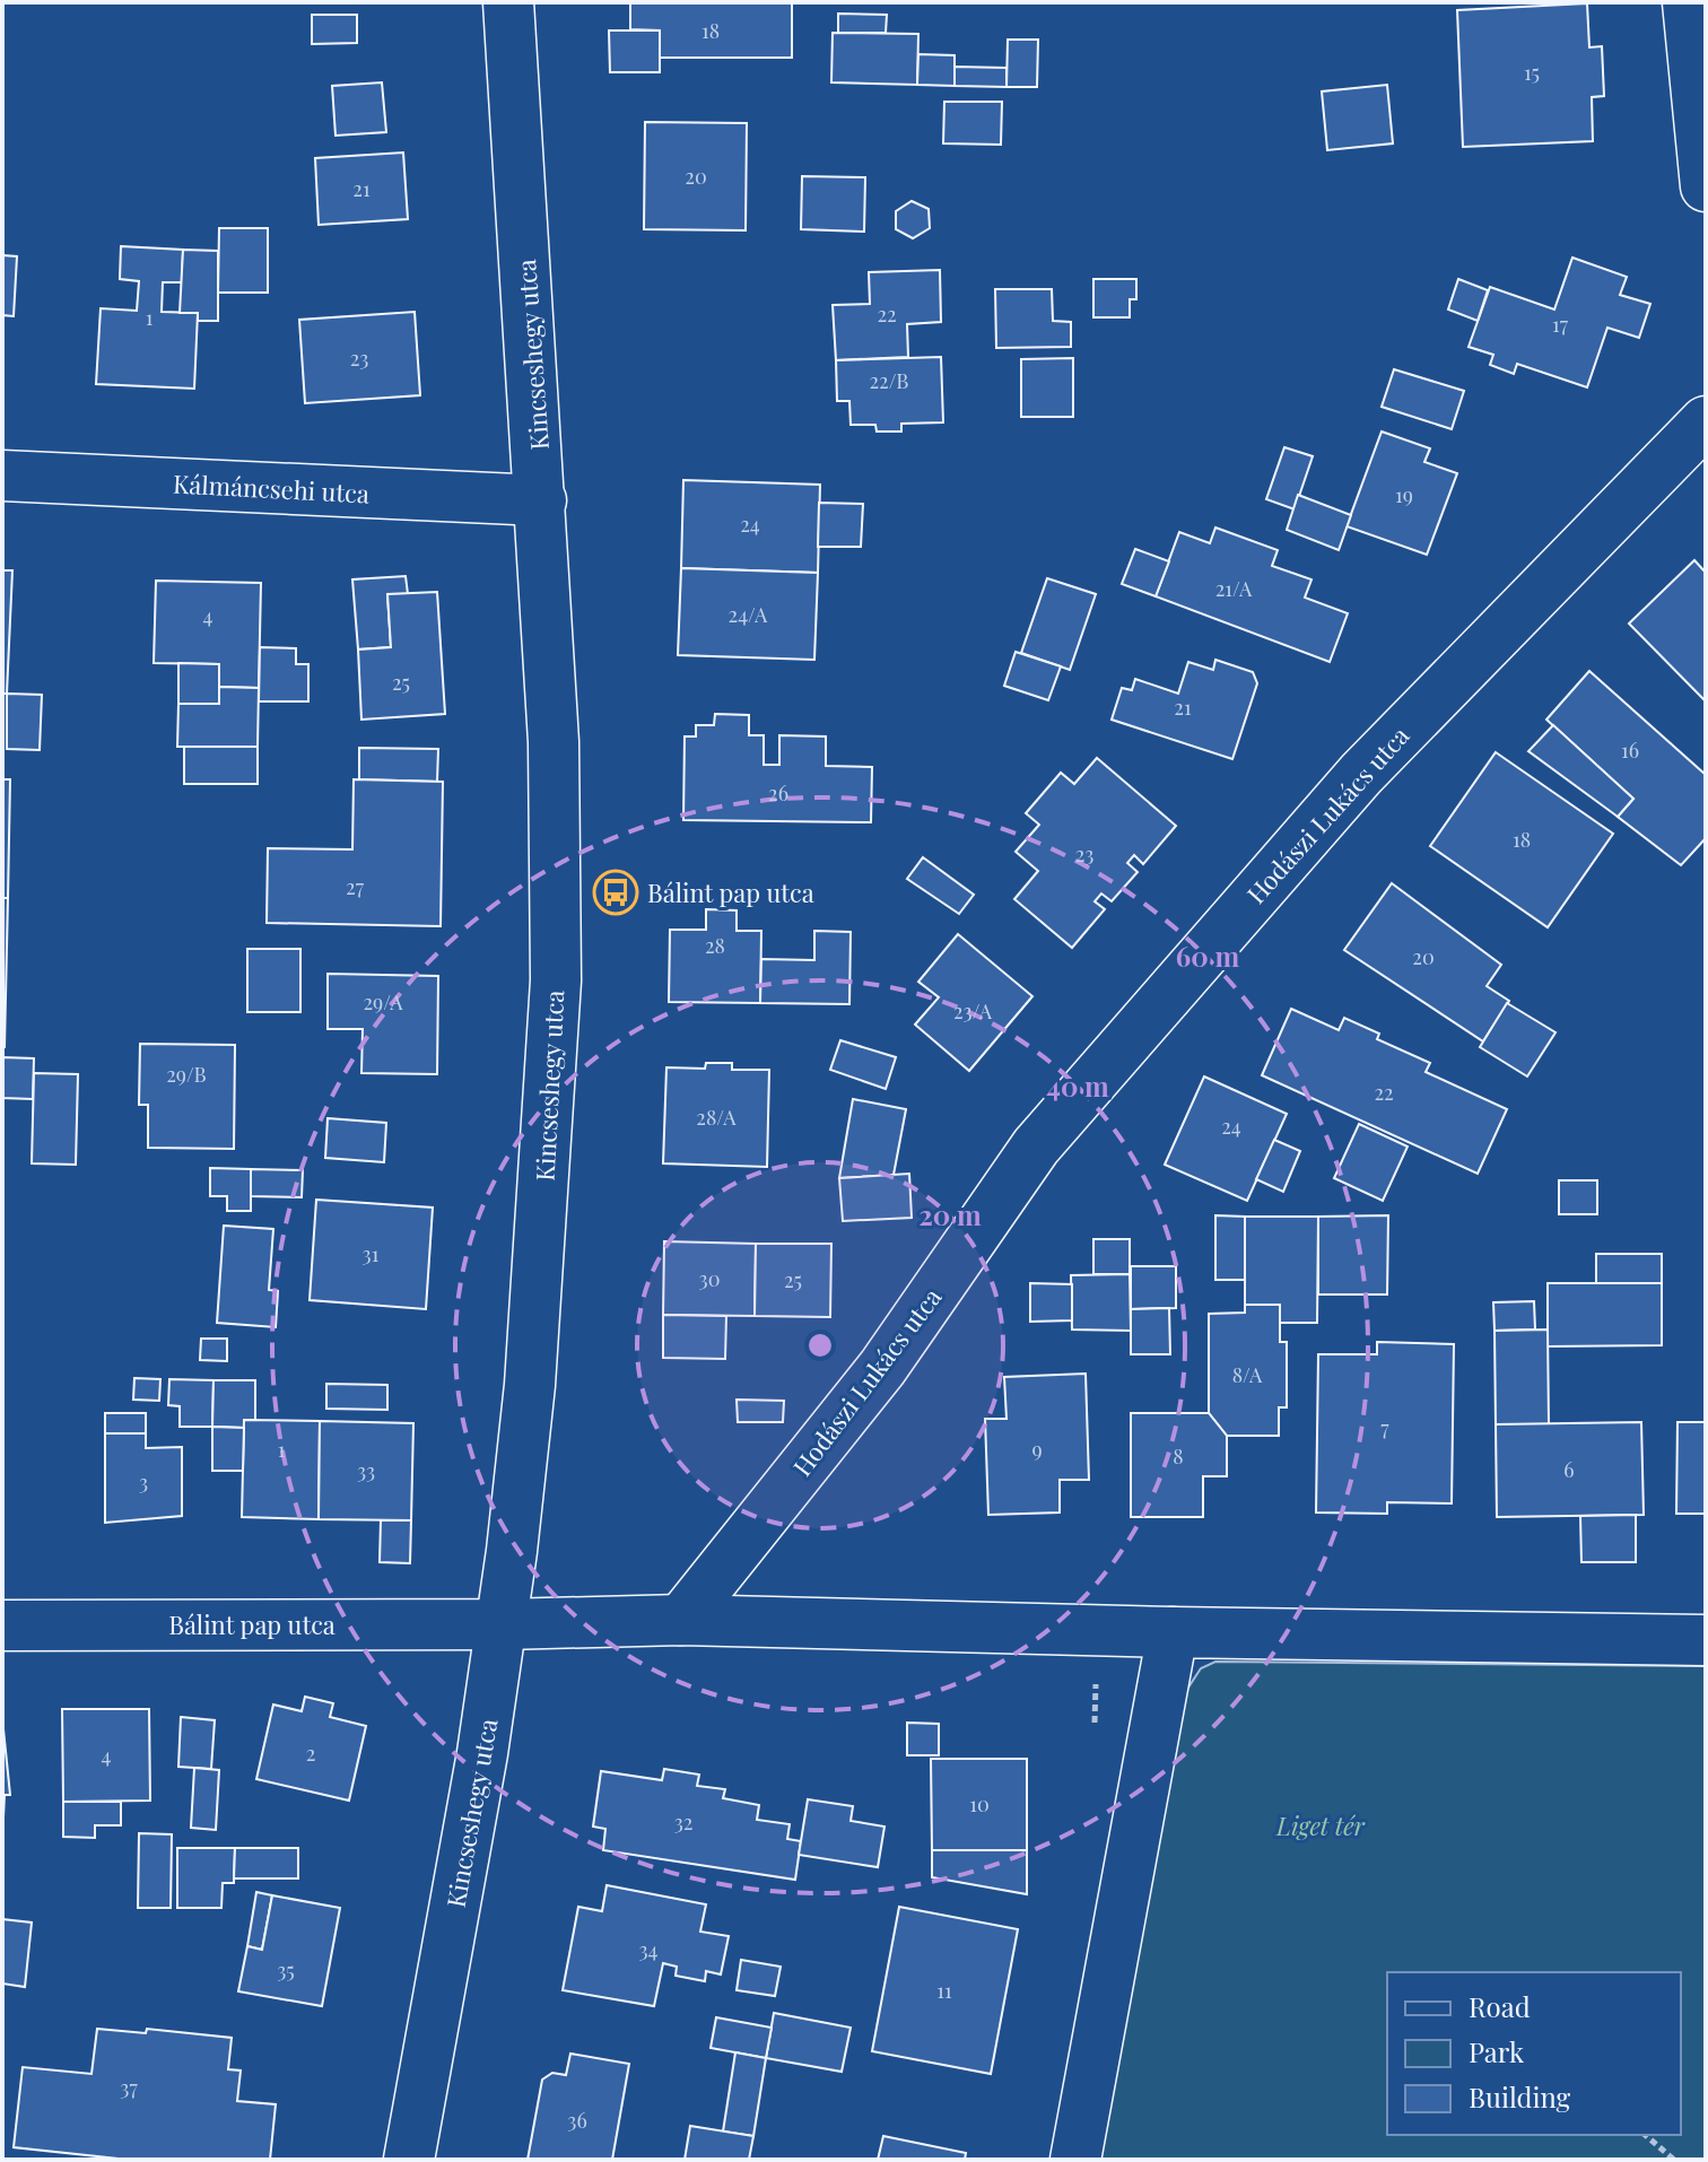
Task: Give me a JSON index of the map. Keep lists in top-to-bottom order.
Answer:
{
  "streets": {
    "street": [
      "Kincseshegy utca",
      "Kálmáncsehi utca",
      "Hodászi Lukács utca",
      "Bálint pap utca"
    ]
  },
  "crossings": [
    ["Kincseshegy utca", "Kálmáncsehi utca"],
    ["Kincseshegy utca", "Bálint pap utca"],
    ["Hodászi Lukács utca", "Bálint pap utca"]
  ],
  "parks": ["Liget tér"],
  "places": {
    "bus stop": ["Bálint pap utca"]
  },
  "house_numbers": [
    "18",
    "15",
    "20",
    "21",
    "22",
    "1",
    "17",
    "23",
    "22/B",
    "19",
    "24",
    "21/A",
    "24/A",
    "4",
    "25",
    "21",
    "16",
    "26",
    "18",
    "23",
    "27",
    "28",
    "20",
    "29/A",
    "23/A",
    "29/B",
    "22",
    "28/A",
    "24",
    "31",
    "30",
    "25",
    "8/A",
    "7",
    "1",
    "9",
    "8",
    "6",
    "33",
    "3",
    "2",
    "4",
    "10",
    "32",
    "34",
    "35",
    "11",
    "37",
    "36"
  ],
  "legend": ["Road", "Park", "Building"],
  "rings": ["60 m", "40 m", "20 m"]
}
